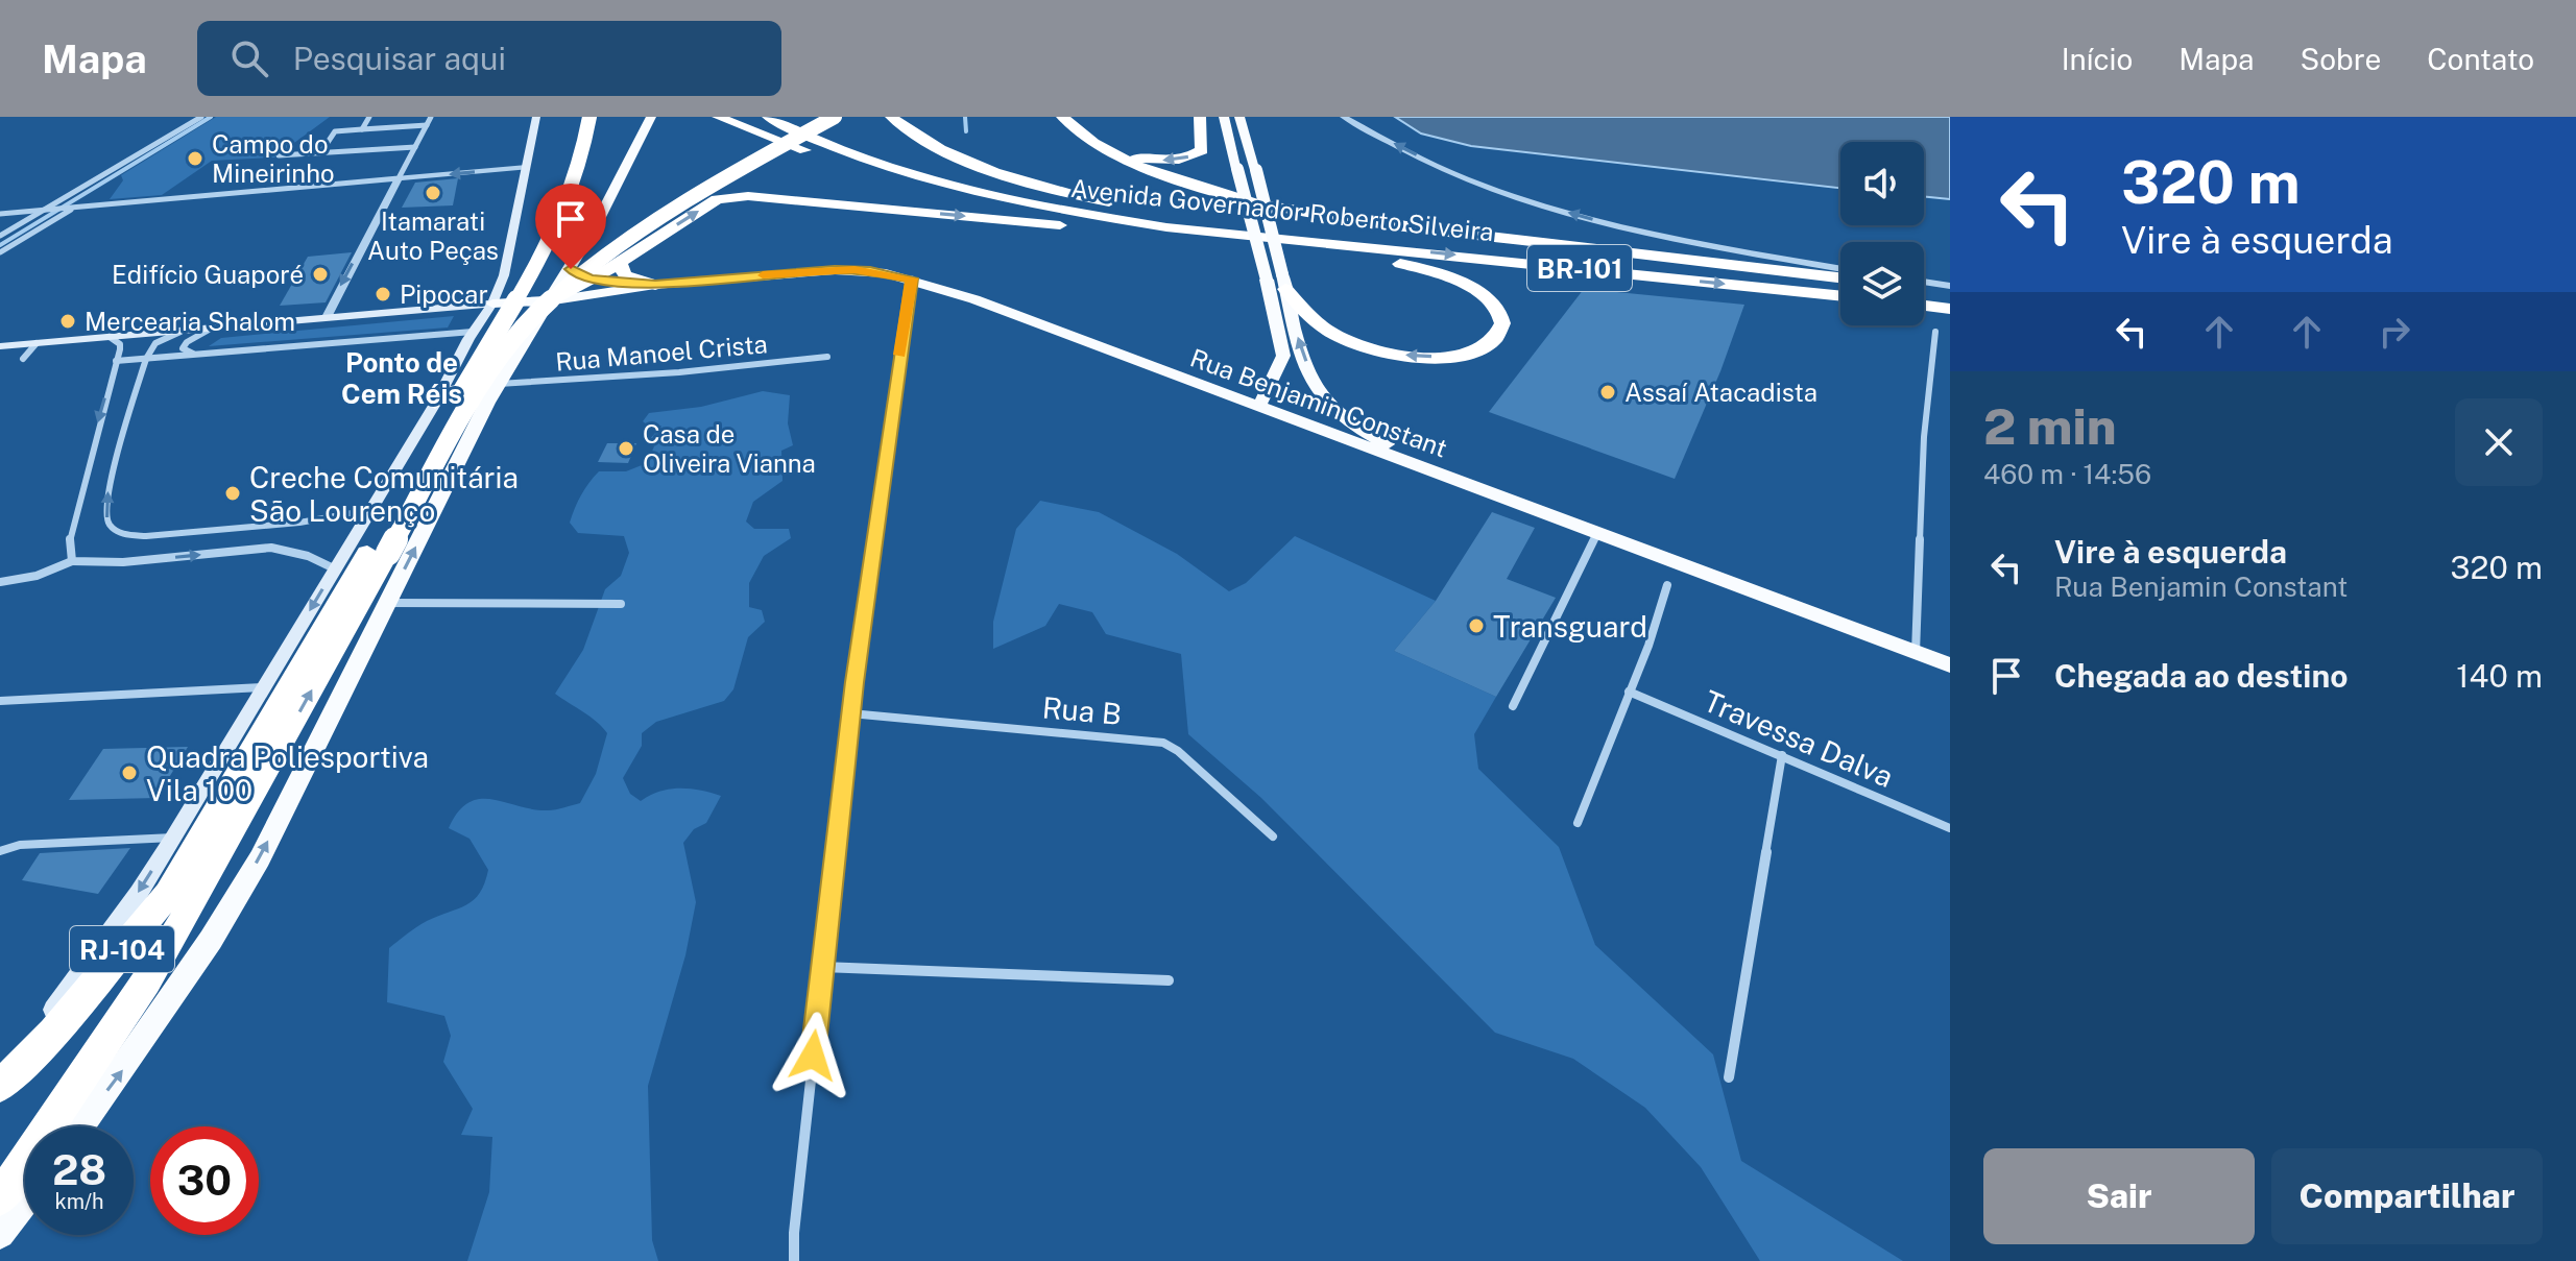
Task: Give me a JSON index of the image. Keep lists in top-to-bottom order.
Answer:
{
  "streets": {
    "highway": ["Avenida Governador Roberto Silveira", "BR-101", "RJ-104"],
    "main road": ["Rua Benjamin Constant"],
    "street": ["Rua Manoel Crista", "Rua B", "Travessa Dalva"]
  },
  "crossings": [
    ["Avenida Governador Roberto Silveira", "BR-101"]
  ],
  "districts": ["Ponto de Cem Réis"],
  "places": [
    "Campo do Mineirinho",
    "Itamarati Auto Peças",
    "Edifício Guaporé",
    "Pipocar",
    "Mercearia Shalom",
    "Assaí Atacadista",
    "Casa de Oliveira Vianna",
    "Creche Comunitária São Lourenço",
    "Transguard",
    "Quadra Poliesportiva Vila 100"
  ],
  "page": {
    "header": "Mapa",
    "search": "Pesquisar aqui",
    "nav": [
      "Início",
      "Mapa",
      "Sobre",
      "Contato"
    ],
    "turn": ["320 m", "Vire à esquerda"],
    "heading": ["2 min", "460 m · 14:56"],
    "list": [
      {
        "name": "Vire à esquerda",
        "note": "Rua Benjamin Constant",
        "value": "320 m"
      },
      {
        "name": "Chegada ao destino",
        "value": "140 m"
      }
    ],
    "speed": "28 km/h",
    "limit": "30",
    "buttons": ["Sair", "Compartilhar"]
  }
}
